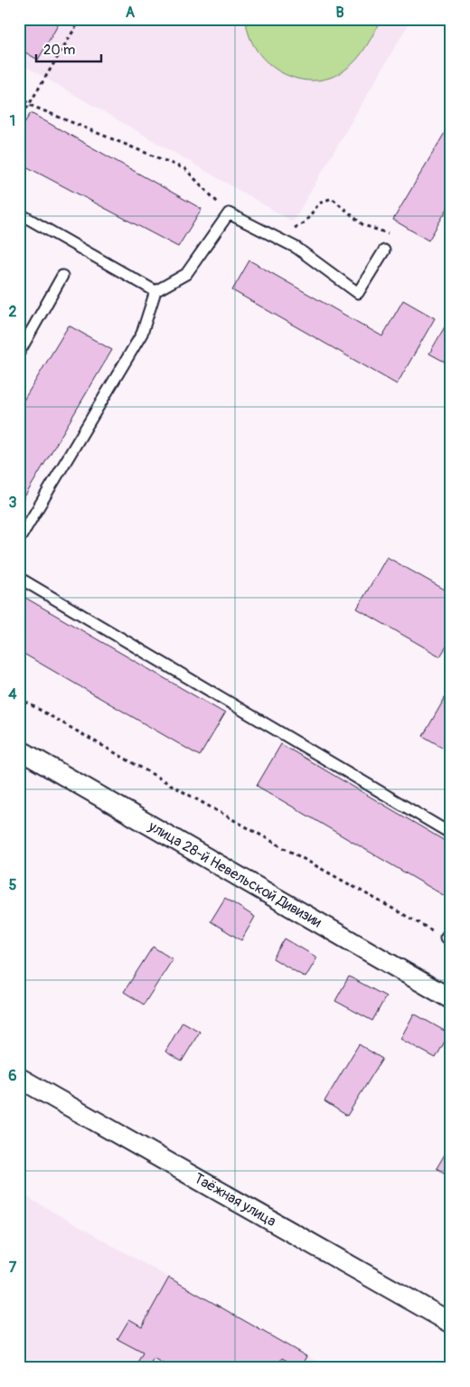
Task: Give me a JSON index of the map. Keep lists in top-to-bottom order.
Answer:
{
  "streets": {
    "street": ["улица 28-й Невельской Дивизии", "Таёжная улица"]
  },
  "scale_bar": "20 m",
  "grid": {
    "columns": ["A", "B"],
    "rows": [
      "1",
      "2",
      "3",
      "4",
      "5",
      "6",
      "7"
    ]
  }
}
